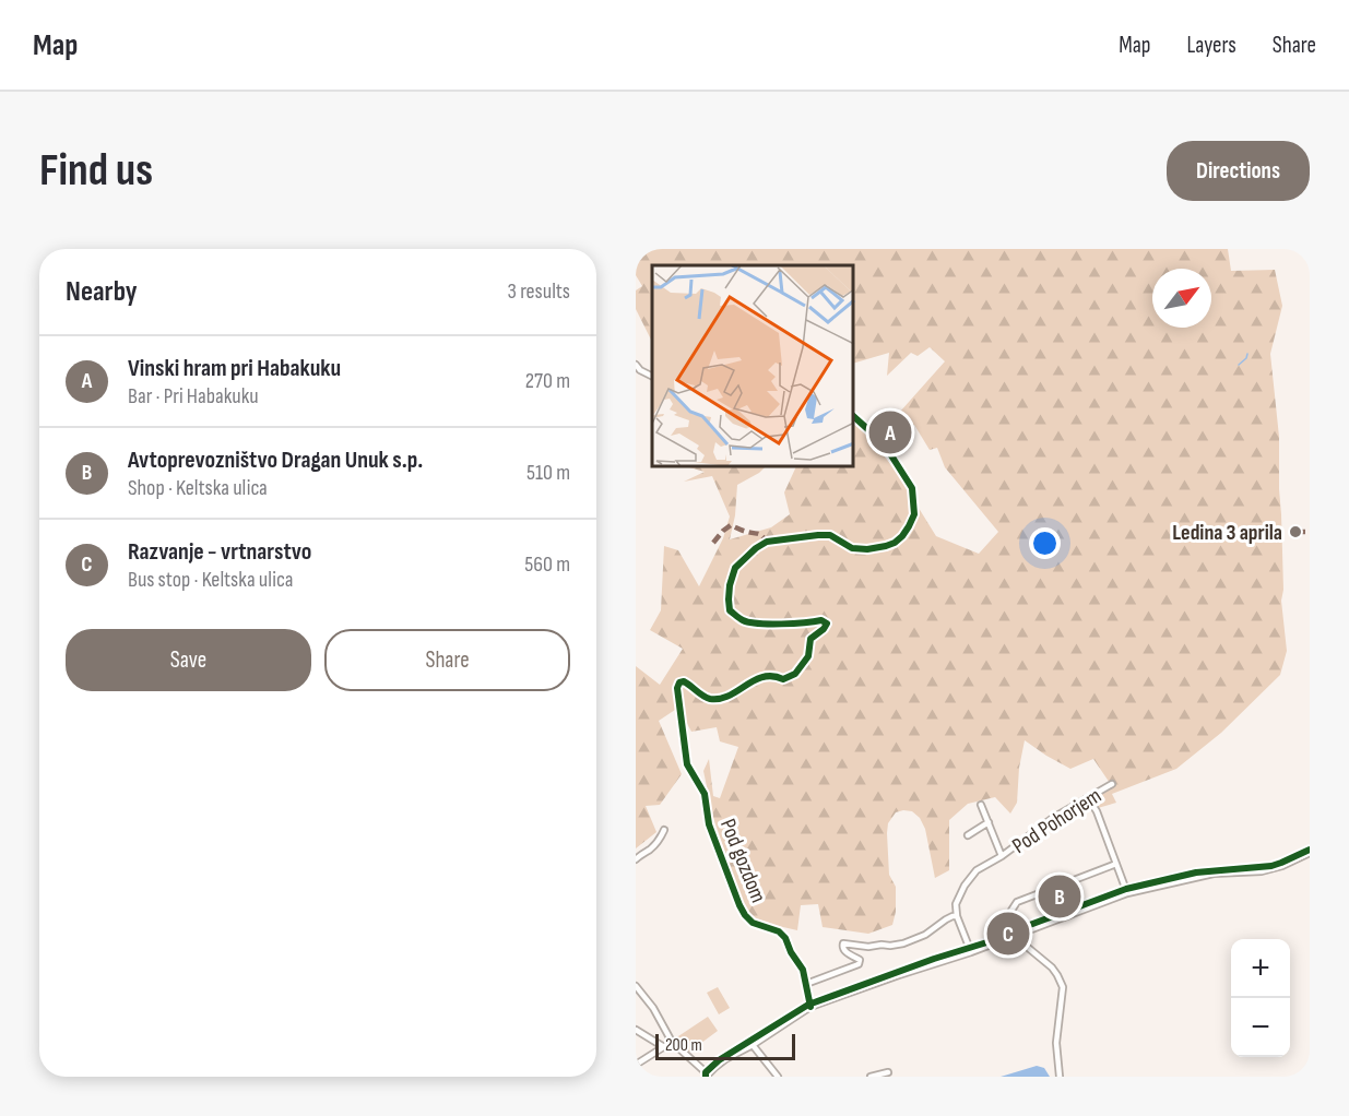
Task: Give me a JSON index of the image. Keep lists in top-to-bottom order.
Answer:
{
  "streets": {
    "street": ["Pod Pohorjem", "Pod gozdom"]
  },
  "places": ["Ledina 3 aprila"],
  "scale_bar": "200 m",
  "north": "top right",
  "page": {
    "header": "Map",
    "nav": ["Map", "Layers", "Share"],
    "buttons": [
      "Directions",
      ["Save", "Share"]
    ],
    "title": "Find us",
    "heading": ["Nearby", "3 results"],
    "list": [
      {
        "mark": "A",
        "name": "Vinski hram pri Habakuku",
        "note": "Bar · Pri Habakuku",
        "value": "270 m"
      },
      {
        "mark": "B",
        "name": "Avtoprevozništvo Dragan Unuk s.p.",
        "note": "Shop · Keltska ulica",
        "value": "510 m"
      },
      {
        "mark": "C",
        "name": "Razvanje - vrtnarstvo",
        "note": "Bus stop · Keltska ulica",
        "value": "560 m"
      }
    ],
    "pins": ["A", "B", "C"],
    "map_buttons": ["+", "−"],
    "scale": "200 m"
  }
}
